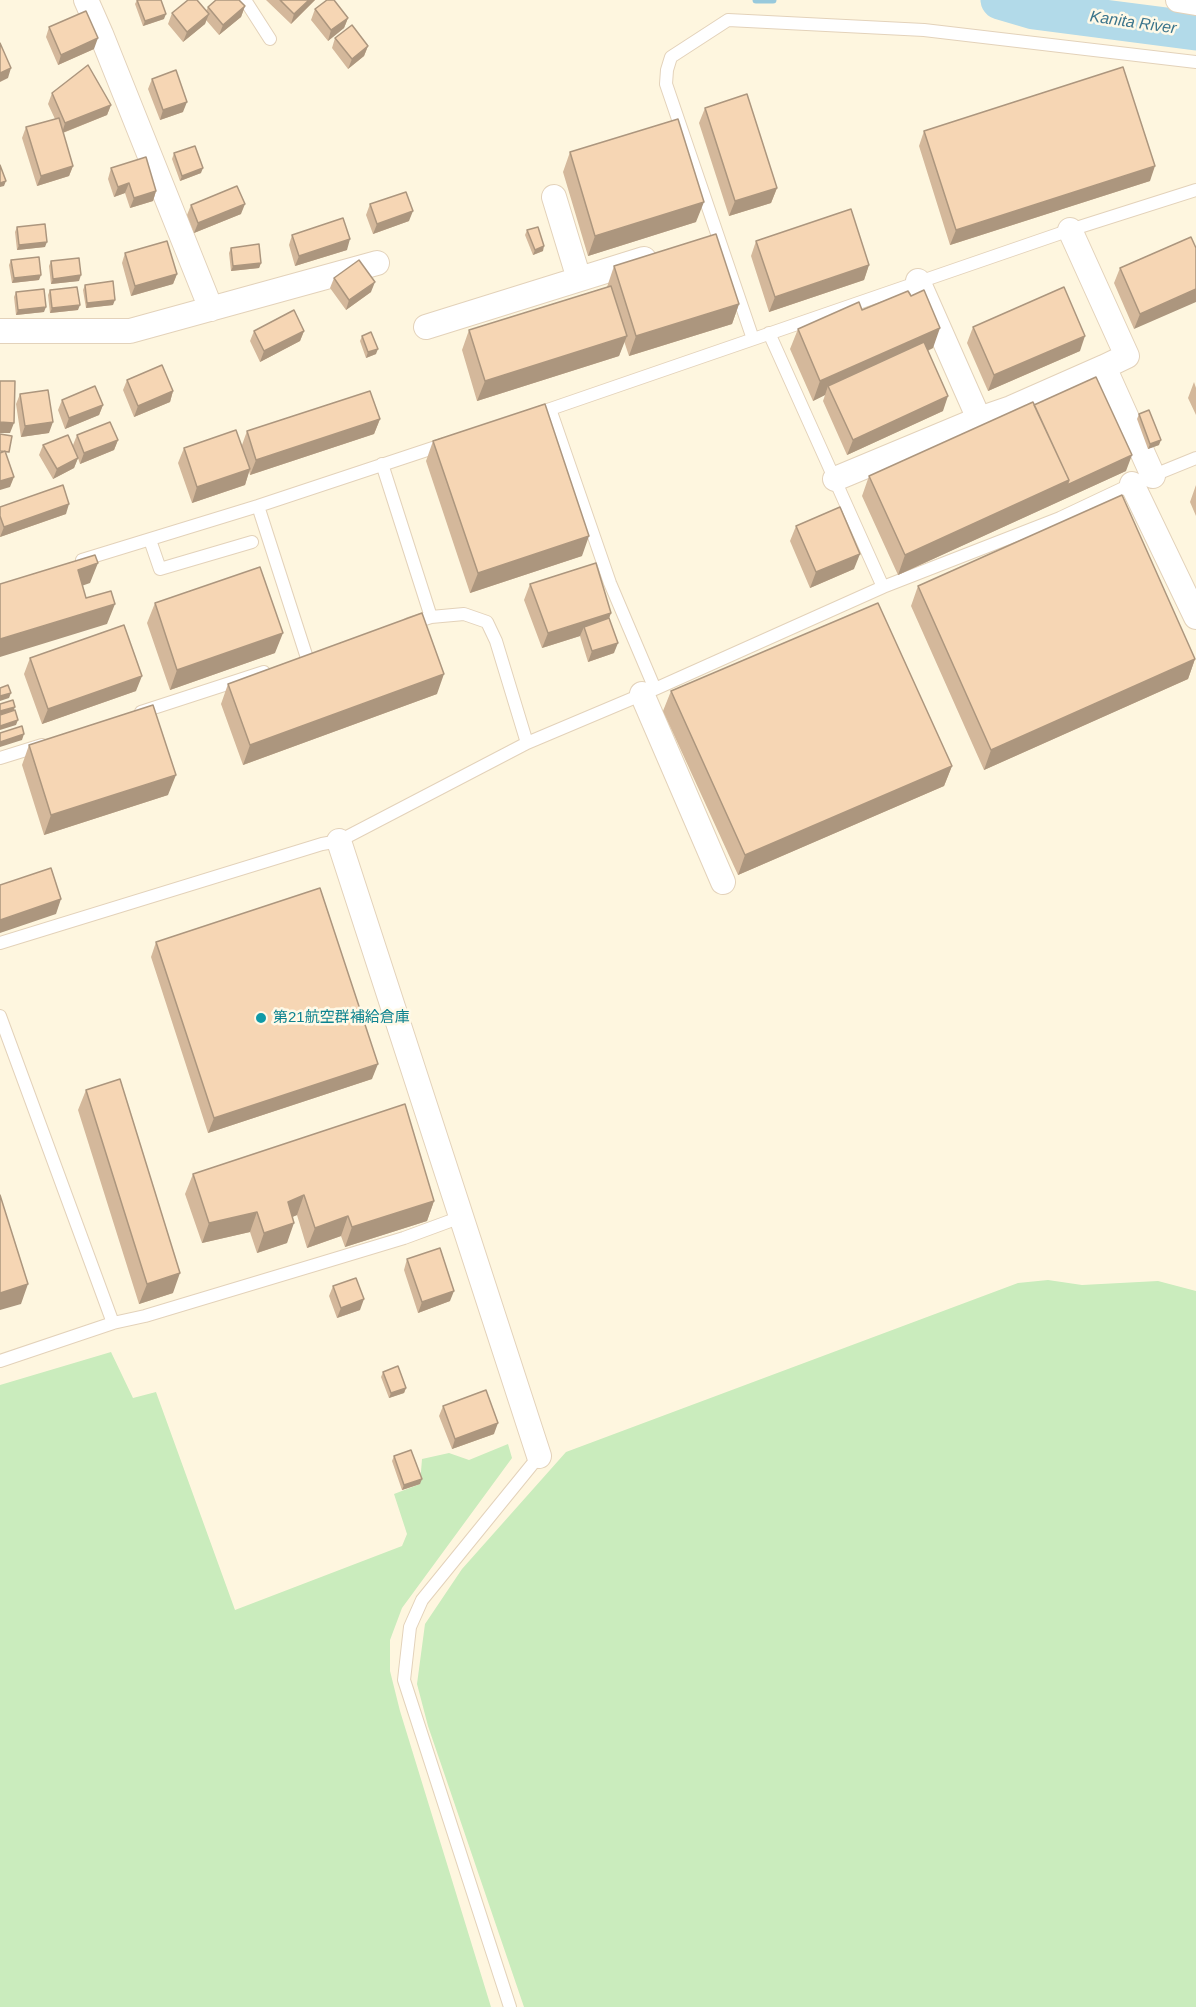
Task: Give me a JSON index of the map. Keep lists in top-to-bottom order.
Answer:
{
  "water": ["Kanita River"],
  "places": ["第21航空群補給倉庫"]
}
